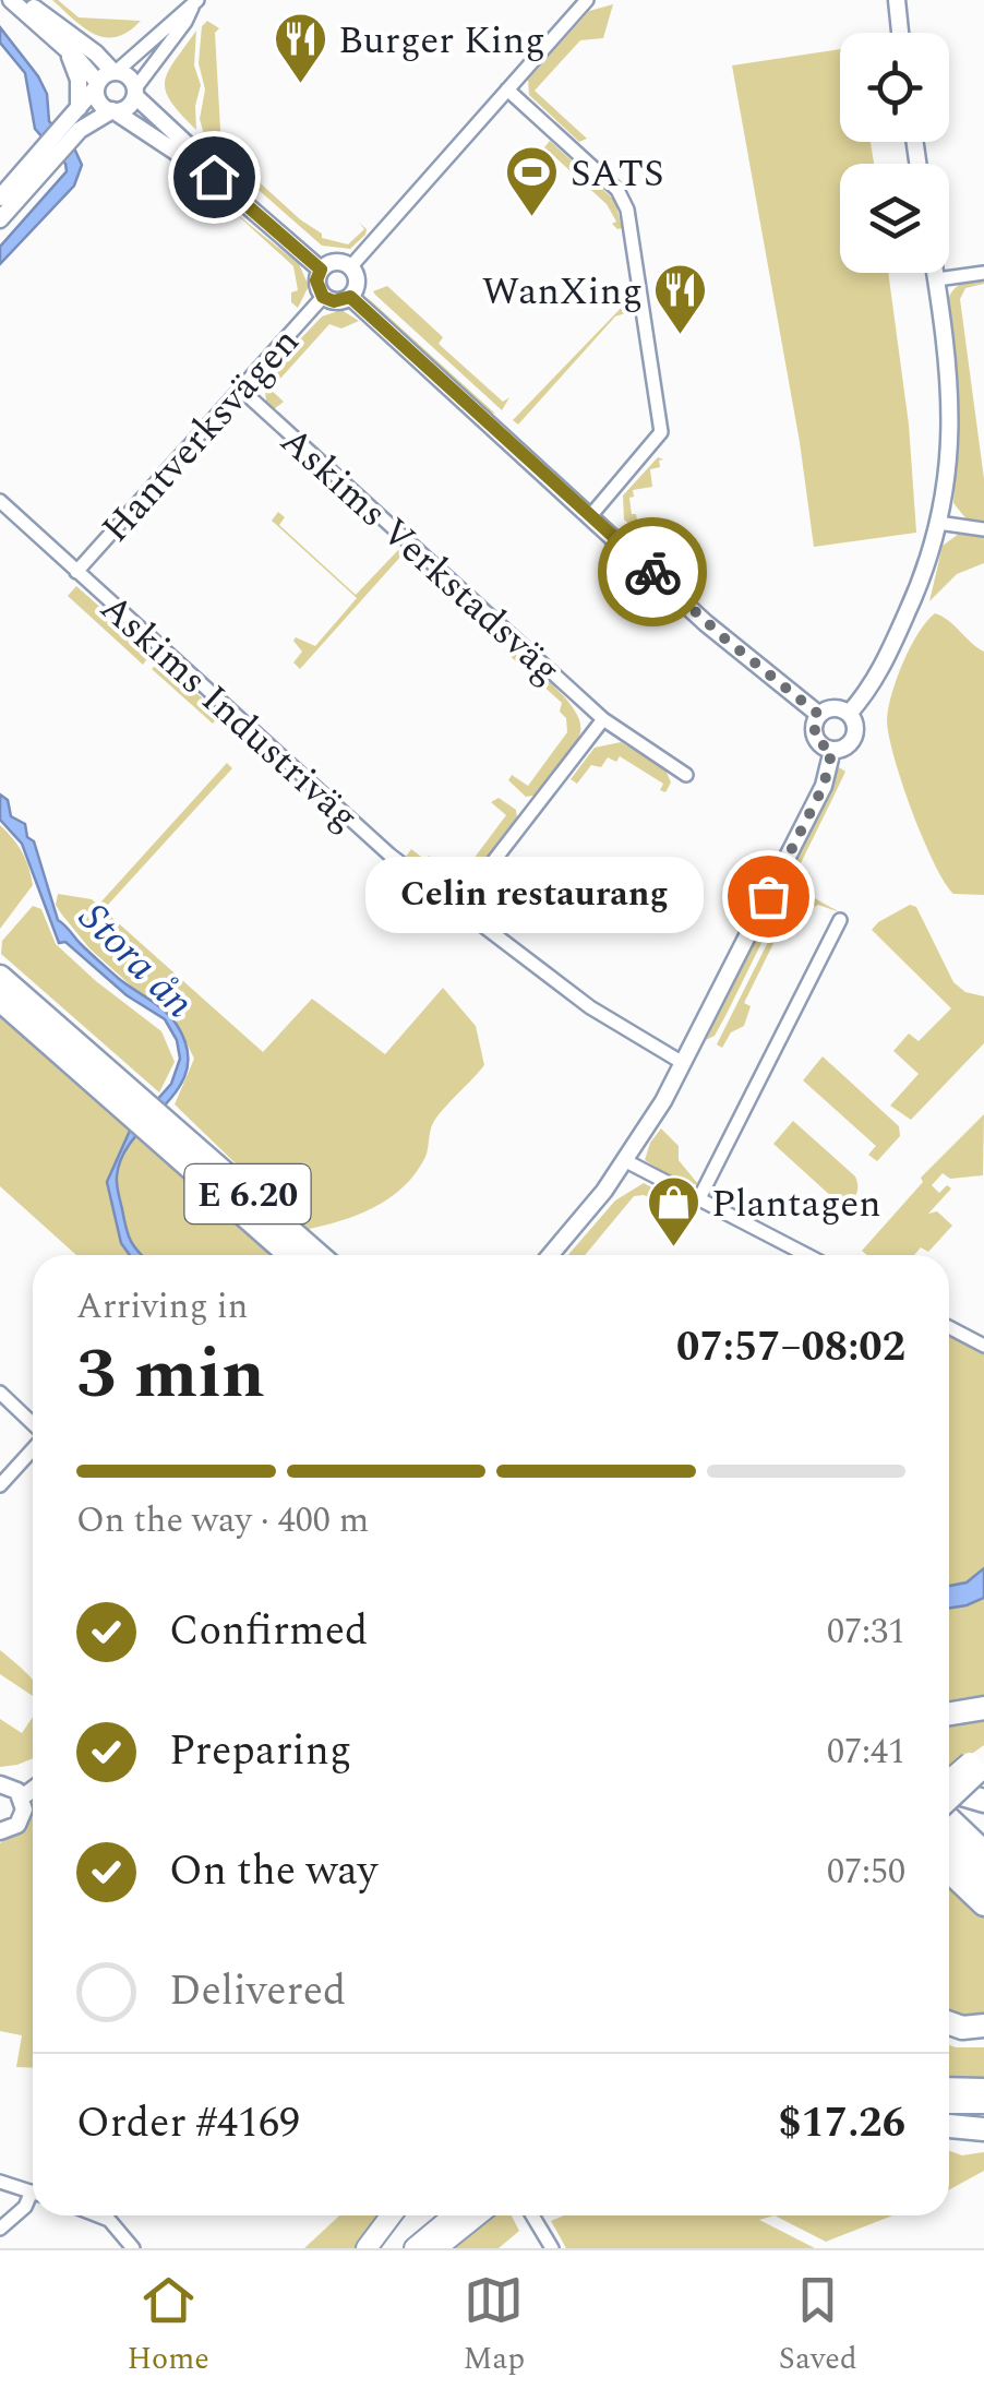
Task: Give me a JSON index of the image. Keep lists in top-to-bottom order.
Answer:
{
  "streets": {
    "highway": ["E 6.20"],
    "street": ["Hantverksvägen", "Askims Verkstadsväg", "Askims Industriväg"]
  },
  "crossings": [
    ["Hantverksvägen", "Askims Verkstadsväg"],
    ["Hantverksvägen", "Askims Industriväg"]
  ],
  "water": ["Stora ån"],
  "places": {
    "restaurant": ["Burger King", "WanXing"],
    "sports": ["SATS"],
    "other": ["Celin restaurang"],
    "shop": ["Plantagen"]
  },
  "page": {
    "bubble": "Celin restaurang",
    "heading": ["3 min", "Arriving in", "07:57–08:02"],
    "panel": ["Order #4169", "$17.26"],
    "bar": "On the way · 400 m",
    "list": [
      ["Confirmed", "07:31"],
      ["Preparing", "07:41"],
      ["On the way", "07:50"],
      "Delivered"
    ],
    "tabs": ["Home", "Map", "Saved"]
  }
}
